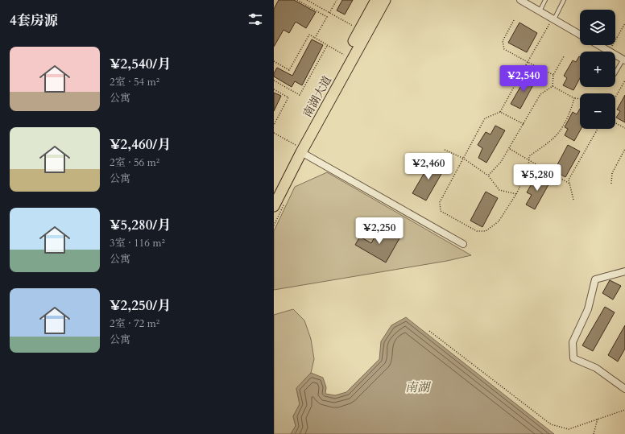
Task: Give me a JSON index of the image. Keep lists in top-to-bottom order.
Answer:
{
  "streets": {
    "main road": ["南湖大道"]
  },
  "water": ["南湖"],
  "page": {
    "heading": "4套房源",
    "map_buttons": ["+", "−"],
    "list": [
      {
        "name": "¥2,540/月",
        "note": "2室 · 54 m² · 公寓"
      },
      {
        "name": "¥2,460/月",
        "note": "2室 · 56 m² · 公寓"
      },
      {
        "name": "¥5,280/月",
        "note": "3室 · 116 m² · 公寓"
      },
      {
        "name": "¥2,250/月",
        "note": "2室 · 72 m² · 公寓"
      }
    ],
    "price": [
      "¥2,540",
      "¥2,460",
      "¥5,280",
      "¥2,250"
    ]
  }
}
